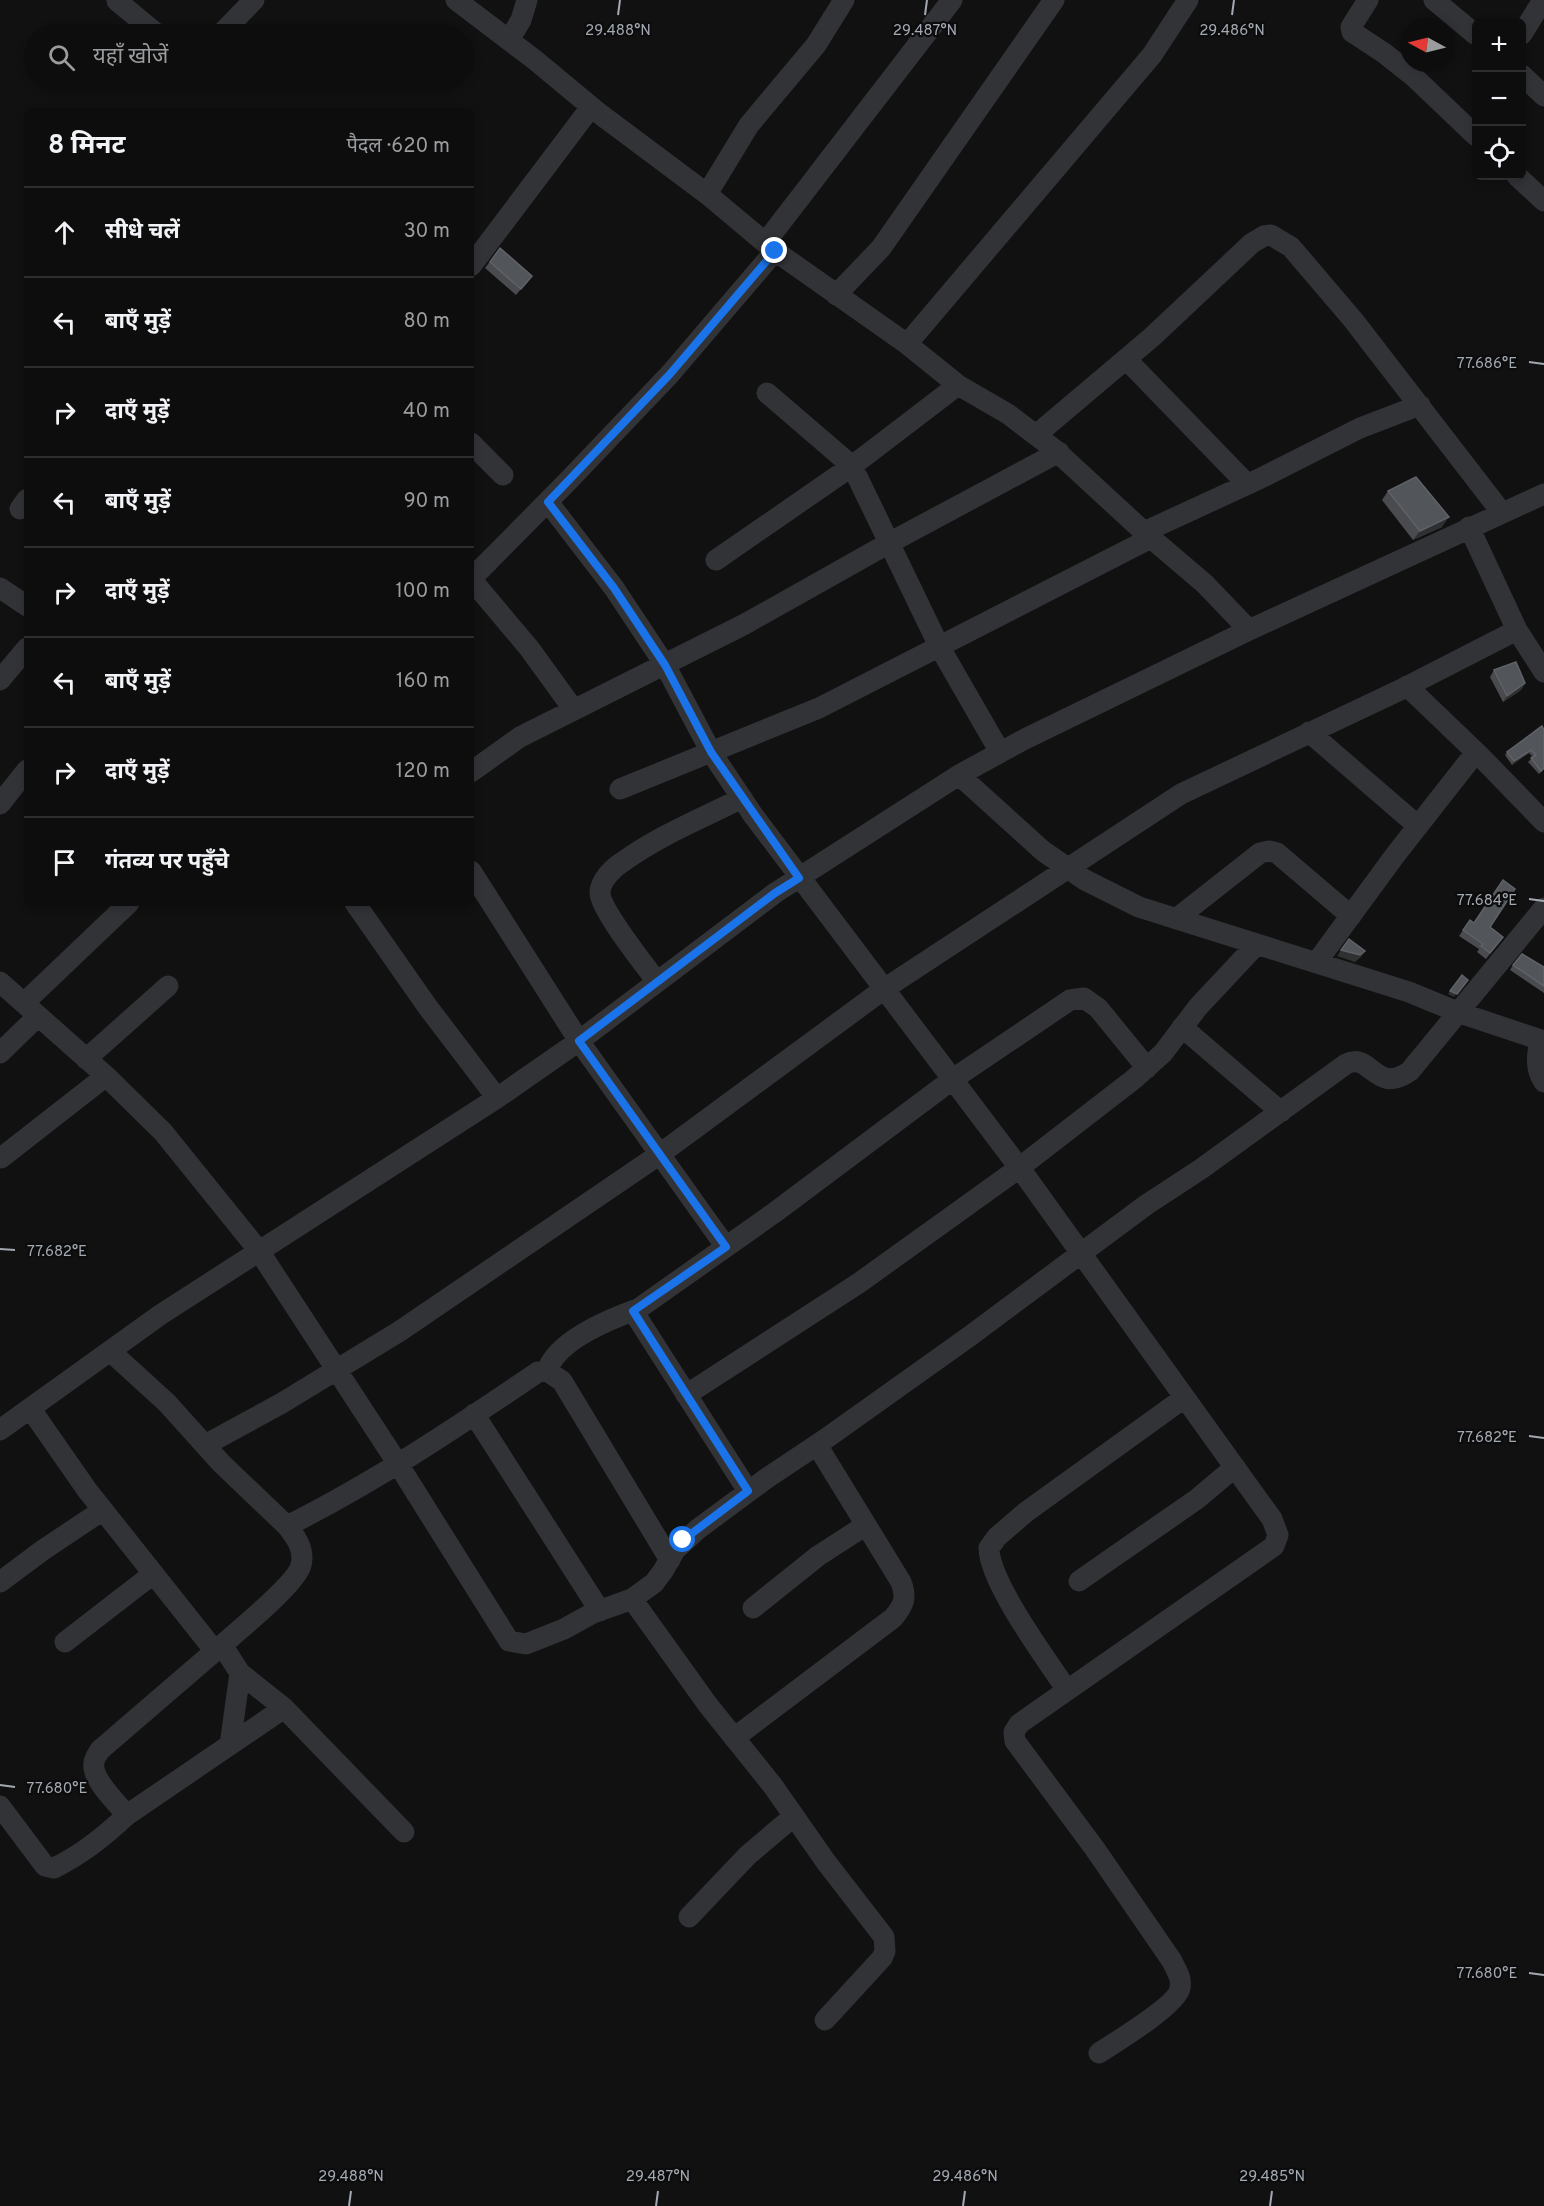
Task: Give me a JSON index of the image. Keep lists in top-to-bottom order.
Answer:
{
  "north": "left",
  "page": {
    "map_buttons": ["+", "−"],
    "search": "यहाँ खोजें",
    "heading": ["8 मिनट", "पैदल · 620 m"],
    "list": [
      ["सीधे चलें", "30 m"],
      ["बाएँ मुड़ें", "80 m"],
      ["दाएँ मुड़ें", "40 m"],
      ["बाएँ मुड़ें", "90 m"],
      ["दाएँ मुड़ें", "100 m"],
      ["बाएँ मुड़ें", "160 m"],
      ["दाएँ मुड़ें", "120 m"],
      "गंतव्य पर पहुँचे"
    ]
  },
  "coordinates": [
    "29.488°N",
    "29.487°N",
    "29.486°N",
    "77.686°E",
    "77.684°E",
    "77.682°E",
    "77.680°E",
    "29.485°N"
  ]
}
